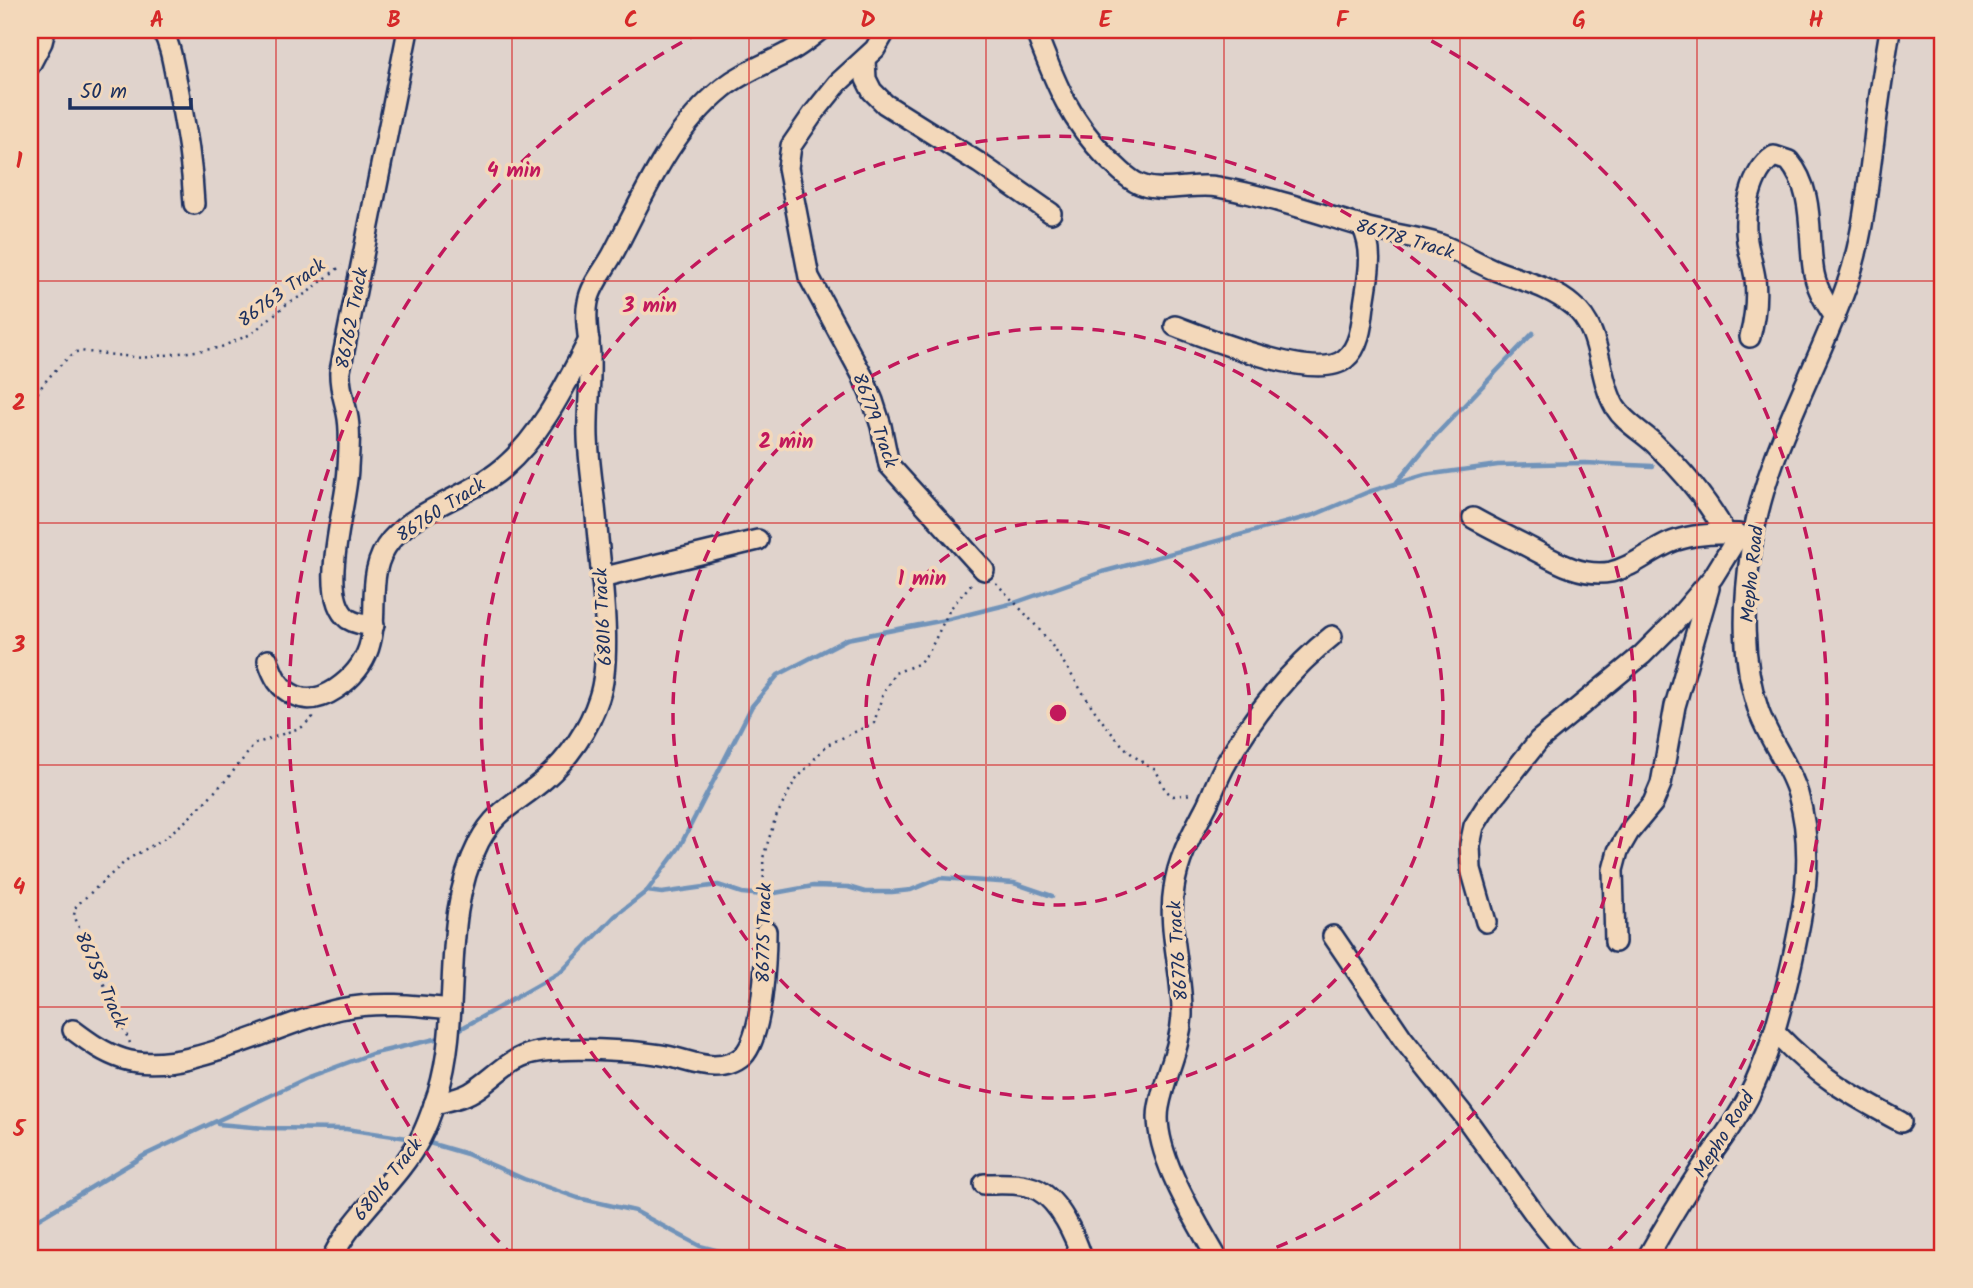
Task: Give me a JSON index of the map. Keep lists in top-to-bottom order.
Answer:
{
  "streets": {
    "street": [
      "86778 Track",
      "86762 Track",
      "86779 Track",
      "86760 Track",
      "Mepho Road",
      "68016 Track",
      "86775 Track",
      "86776 Track"
    ],
    "path": ["86763 Track", "86758 Track"]
  },
  "crossings": [
    ["86778 Track", "Mepho Road"],
    ["86762 Track", "86760 Track"],
    ["86779 Track", "86775 Track"],
    ["86760 Track", "68016 Track"],
    ["86760 Track", "86758 Track"],
    ["68016 Track", "86775 Track"]
  ],
  "scale_bar": "50 m",
  "grid": {
    "columns": [
      "A",
      "B",
      "C",
      "D",
      "E",
      "F",
      "G",
      "H"
    ],
    "rows": [
      "1",
      "2",
      "3",
      "4",
      "5"
    ]
  },
  "rings": [
    "4 min",
    "3 min",
    "2 min",
    "1 min"
  ]
}
